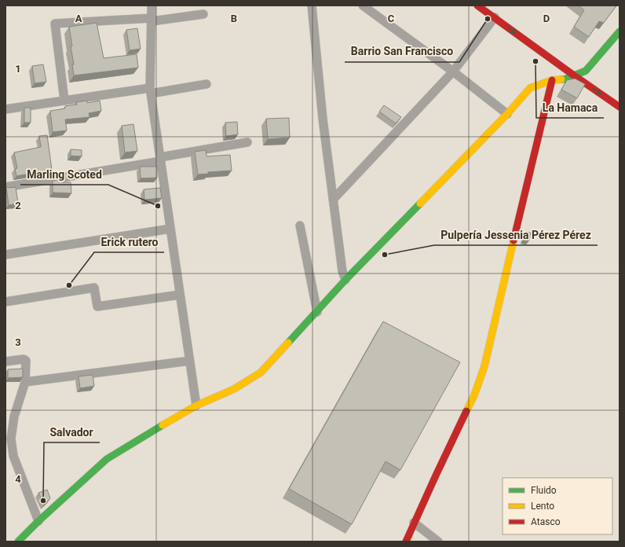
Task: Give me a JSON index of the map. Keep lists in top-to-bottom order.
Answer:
{
  "places": [
    "Barrio San Francisco",
    "La Hamaca",
    "Marling Scoted",
    "Pulpería Jessenia Pérez Pérez",
    "Erick rutero",
    "Salvador"
  ],
  "legend": ["Fluido", "Lento", "Atasco"],
  "grid": {
    "columns": [
      "A",
      "B",
      "C",
      "D"
    ],
    "rows": [
      "1",
      "2",
      "3",
      "4"
    ]
  }
}
